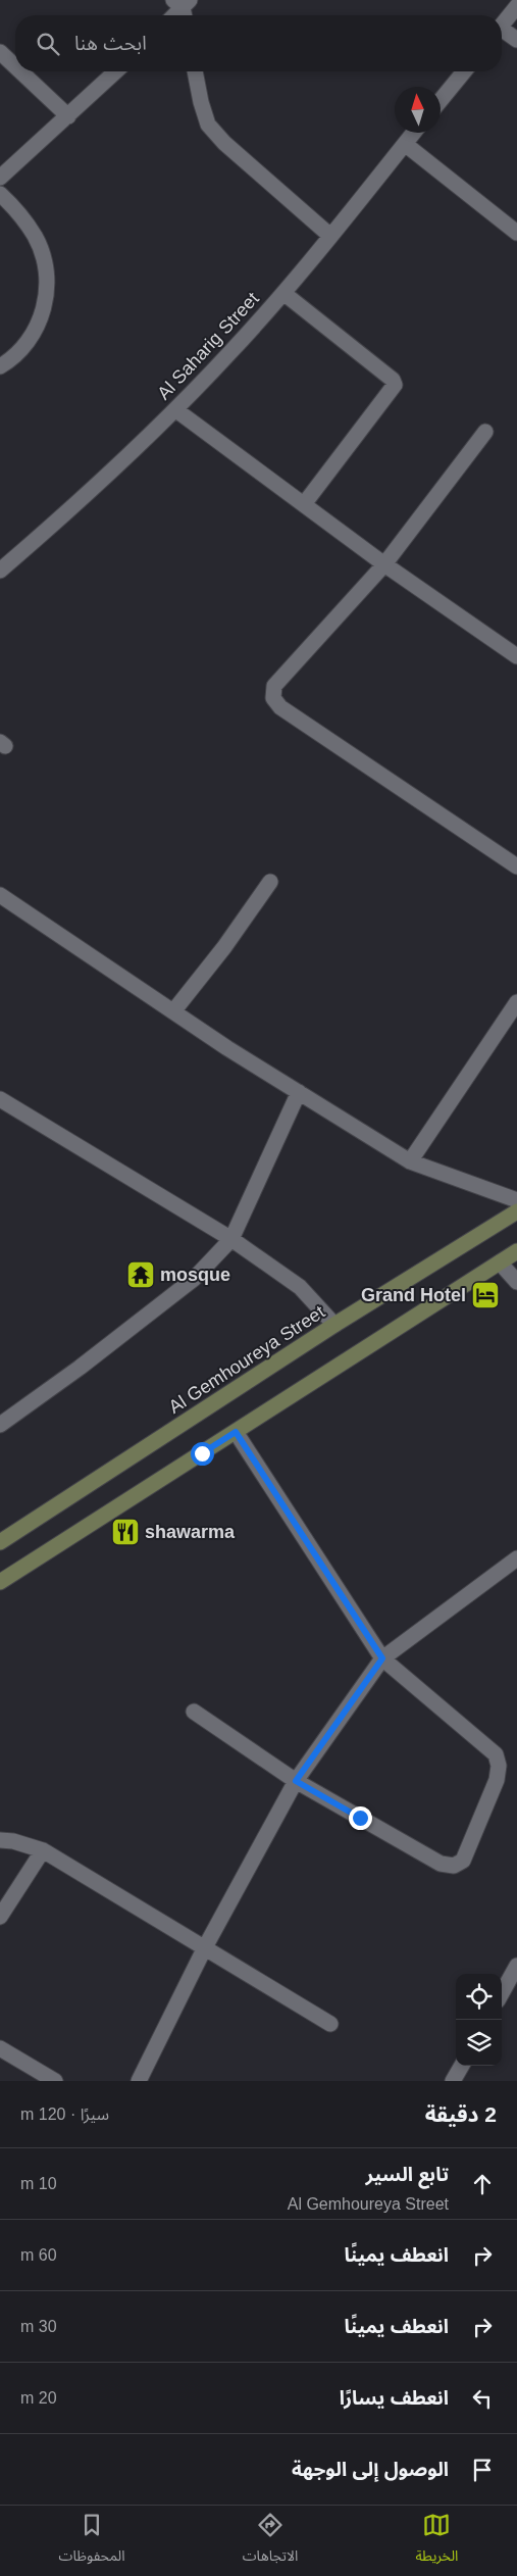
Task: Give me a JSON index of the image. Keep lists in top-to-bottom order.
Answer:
{
  "streets": {
    "main road": ["Al Gemhoureya Street"],
    "street": ["Al Saharig Street"]
  },
  "places": {
    "temple": ["mosque"],
    "hotel": ["Grand Hotel"],
    "restaurant": ["shawarma"]
  },
  "north": "top",
  "page": {
    "search": "ابحث هنا",
    "heading": ["2 دقيقة", "سيرًا · 120 m"],
    "list": [
      ["تابع السير", "Al Gemhoureya Street", "10 m"],
      ["انعطف يمينًا", "60 m"],
      ["انعطف يمينًا", "30 m"],
      ["انعطف يسارًا", "20 m"],
      "الوصول إلى الوجهة"
    ],
    "nav": ["الخريطة", "الاتجاهات", "المحفوظات"]
  }
}
